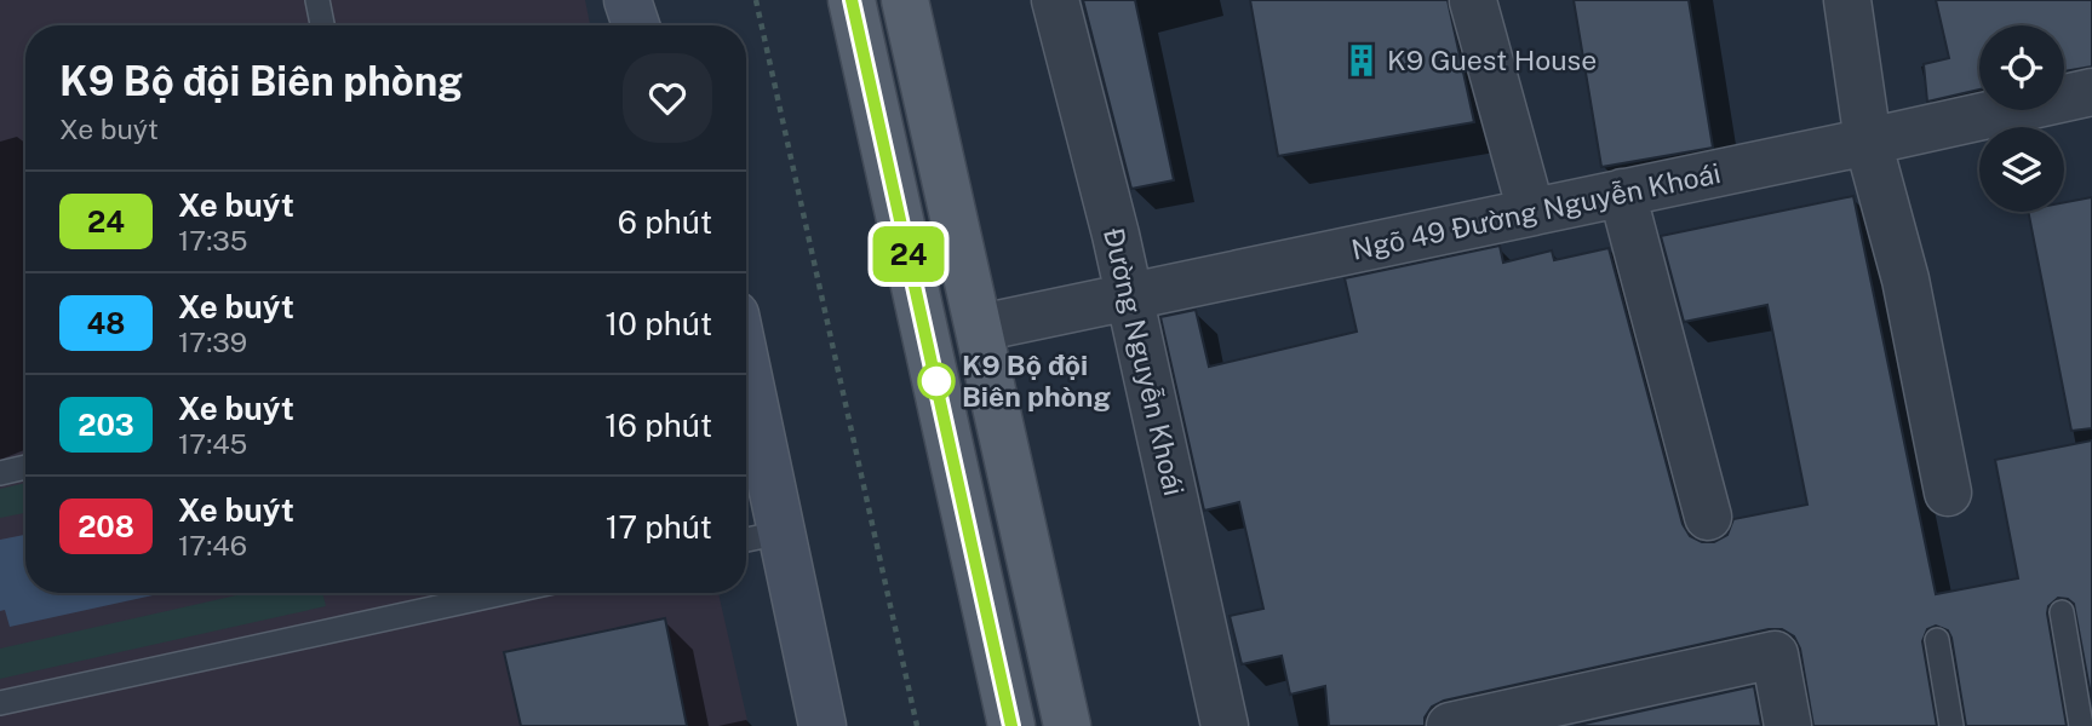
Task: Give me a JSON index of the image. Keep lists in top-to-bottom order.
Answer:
{
  "streets": {
    "street": ["Ngõ 49 Đường Nguyễn Khoái", "Đường Nguyễn Khoái"]
  },
  "crossings": [
    ["Ngõ 49 Đường Nguyễn Khoái", "Đường Nguyễn Khoái"]
  ],
  "places": {
    "building": ["K9 Guest House"],
    "other": ["K9 Bộ đội Biên phòng"]
  },
  "lines": ["bus line 24"],
  "page": {
    "on_map": "24",
    "heading": ["K9 Bộ đội Biên phòng", "Xe buýt"],
    "list": [
      {
        "mark": "24",
        "name": "Xe buýt",
        "note": "17:35",
        "value": "6 phút"
      },
      {
        "mark": "48",
        "name": "Xe buýt",
        "note": "17:39",
        "value": "10 phút"
      },
      {
        "mark": "203",
        "name": "Xe buýt",
        "note": "17:45",
        "value": "16 phút"
      },
      {
        "mark": "208",
        "name": "Xe buýt",
        "note": "17:46",
        "value": "17 phút"
      }
    ]
  }
}
